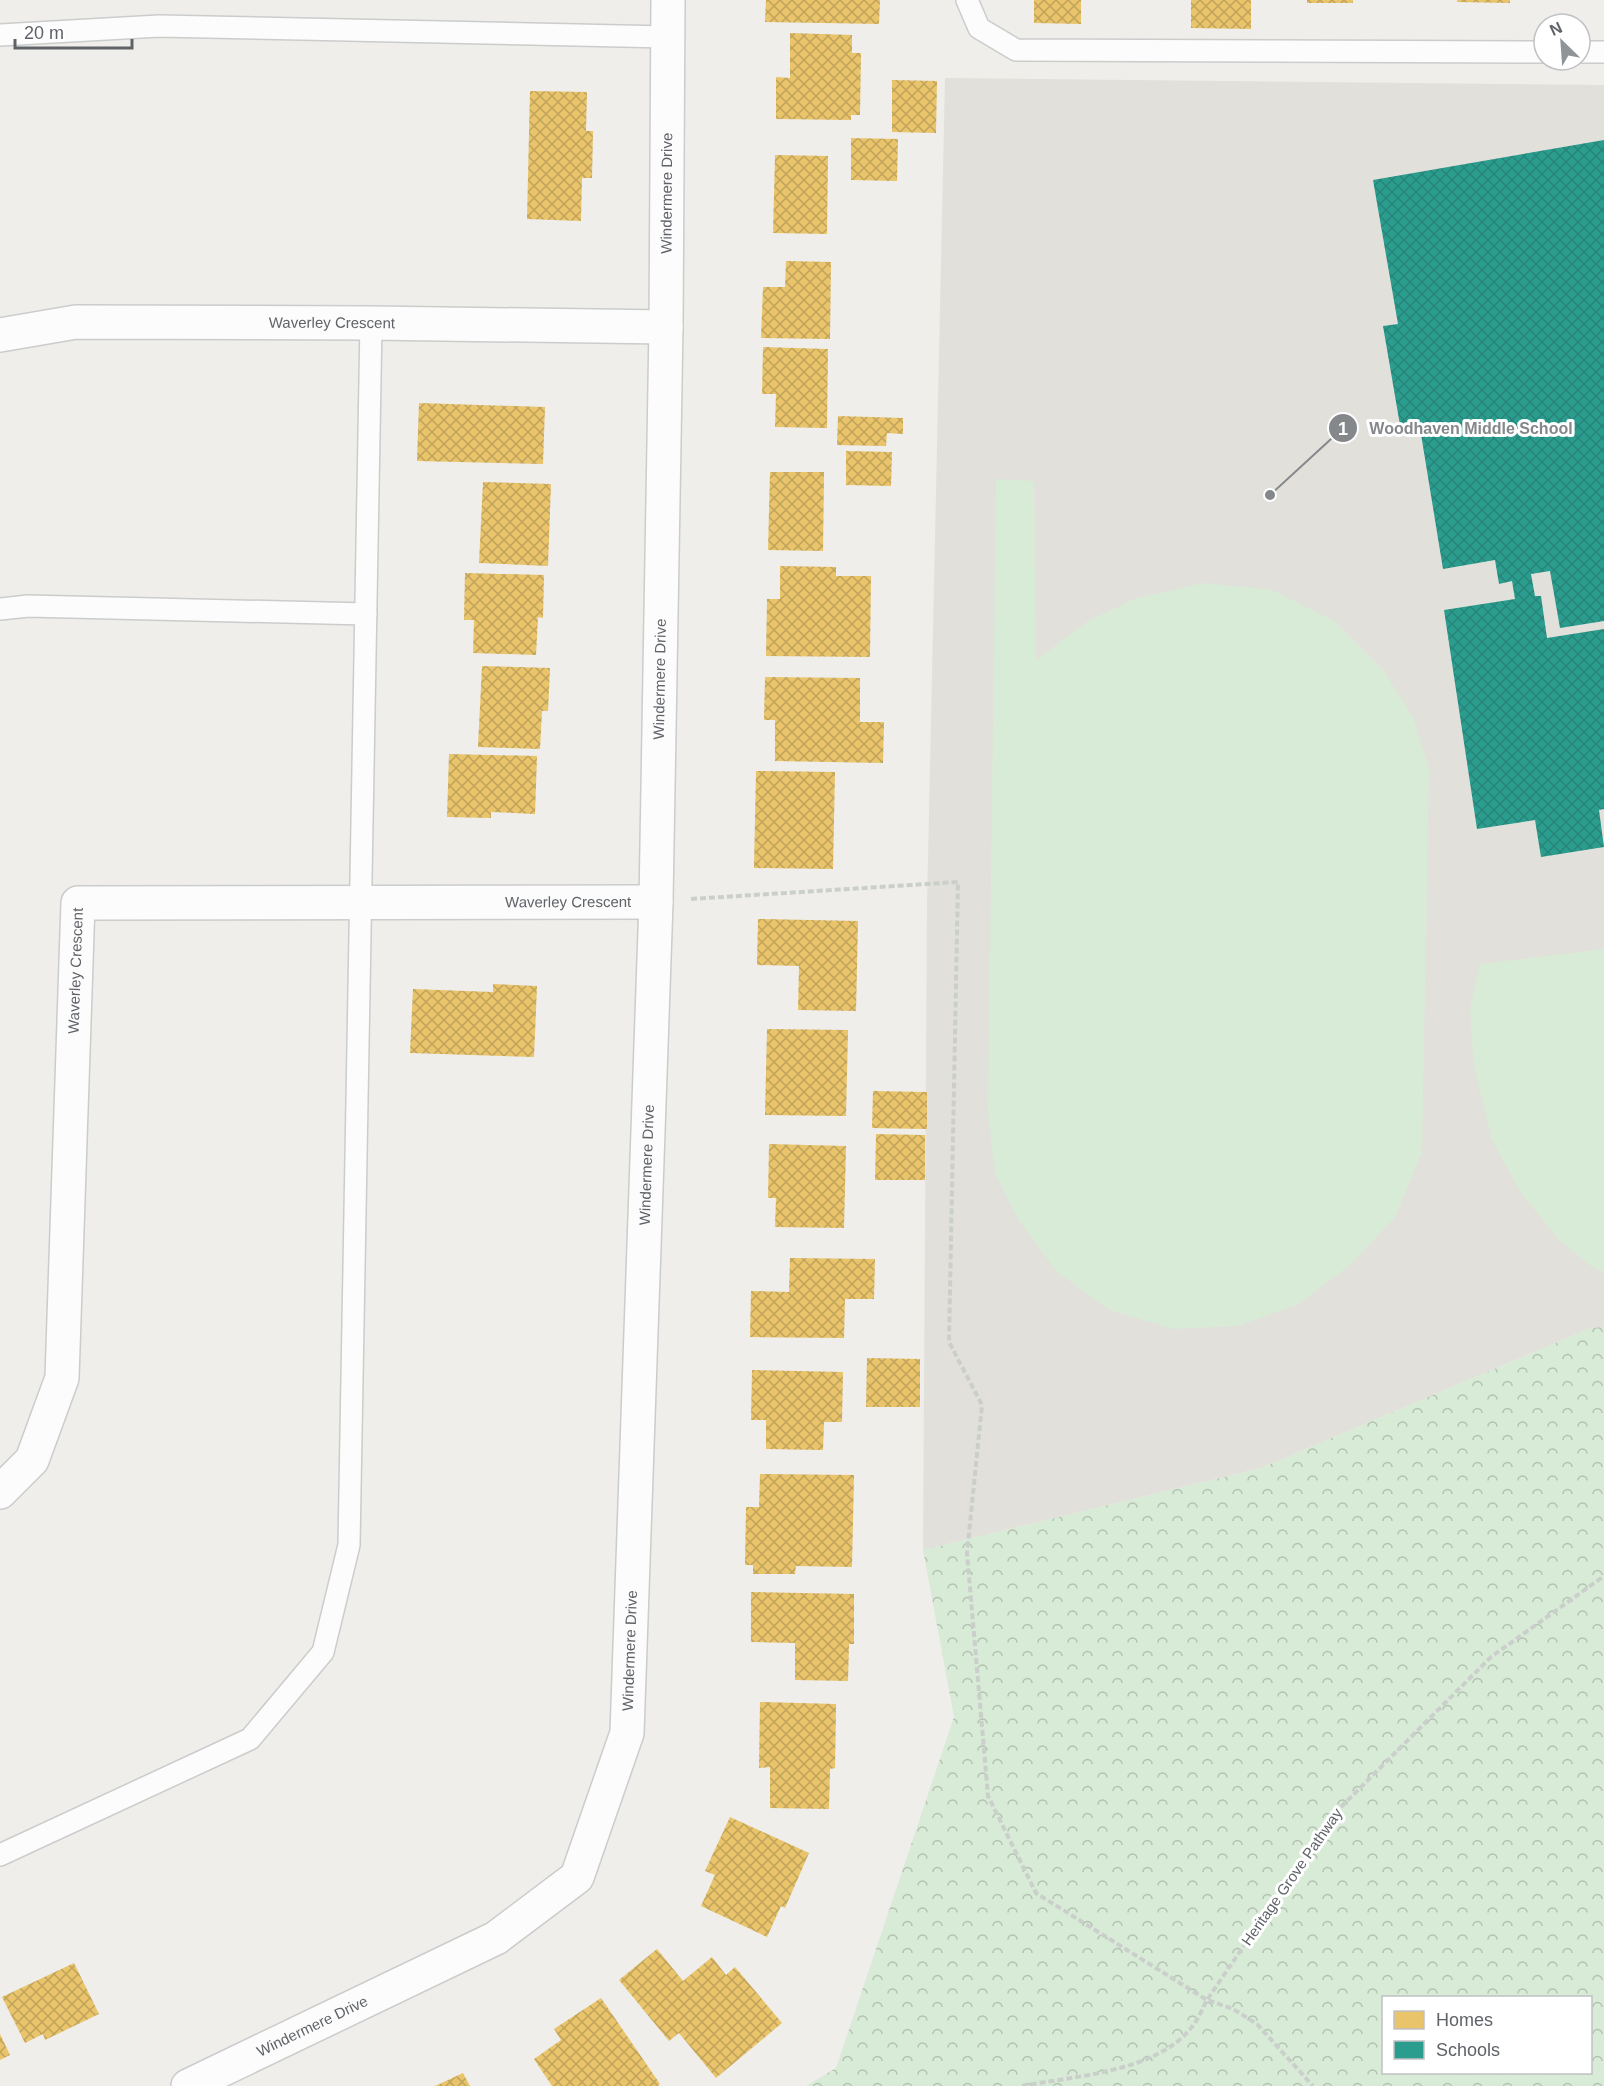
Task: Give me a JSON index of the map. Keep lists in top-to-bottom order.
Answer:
{
  "streets": {
    "street": ["Windermere Drive", "Waverley Crescent"],
    "path": ["Heritage Grove Pathway"]
  },
  "crossings": [
    ["Windermere Drive", "Waverley Crescent"]
  ],
  "places": ["Woodhaven Middle School"],
  "legend": ["Homes", "Schools"],
  "scale_bar": "20 m",
  "north": "top left"
}
